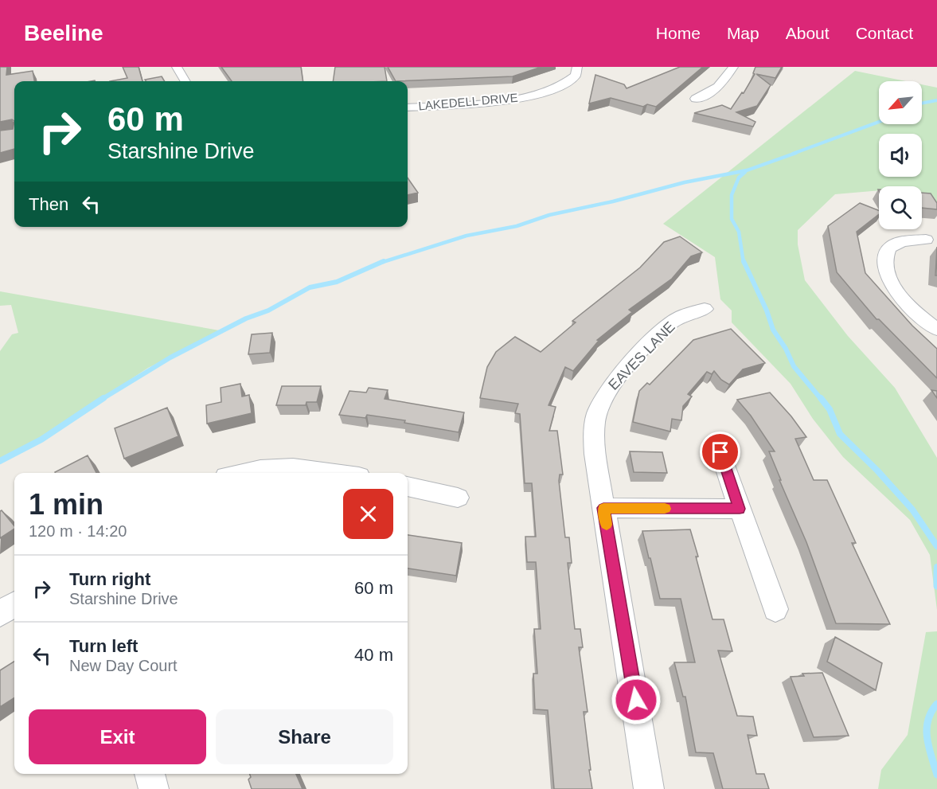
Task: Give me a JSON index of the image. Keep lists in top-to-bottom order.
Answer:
{
  "streets": {
    "street": ["LAKEDELL DRIVE", "EAVES LANE"]
  },
  "north": "bottom left",
  "page": {
    "header": "Beeline",
    "nav": [
      "Home",
      "Map",
      "About",
      "Contact"
    ],
    "turn": ["60 m", "Starshine Drive"],
    "then": "Then",
    "heading": ["1 min", "120 m · 14:20"],
    "list": [
      {
        "name": "Turn right",
        "note": "Starshine Drive",
        "value": "60 m"
      },
      {
        "name": "Turn left",
        "note": "New Day Court",
        "value": "40 m"
      }
    ],
    "buttons": ["Exit", "Share"]
  }
}
